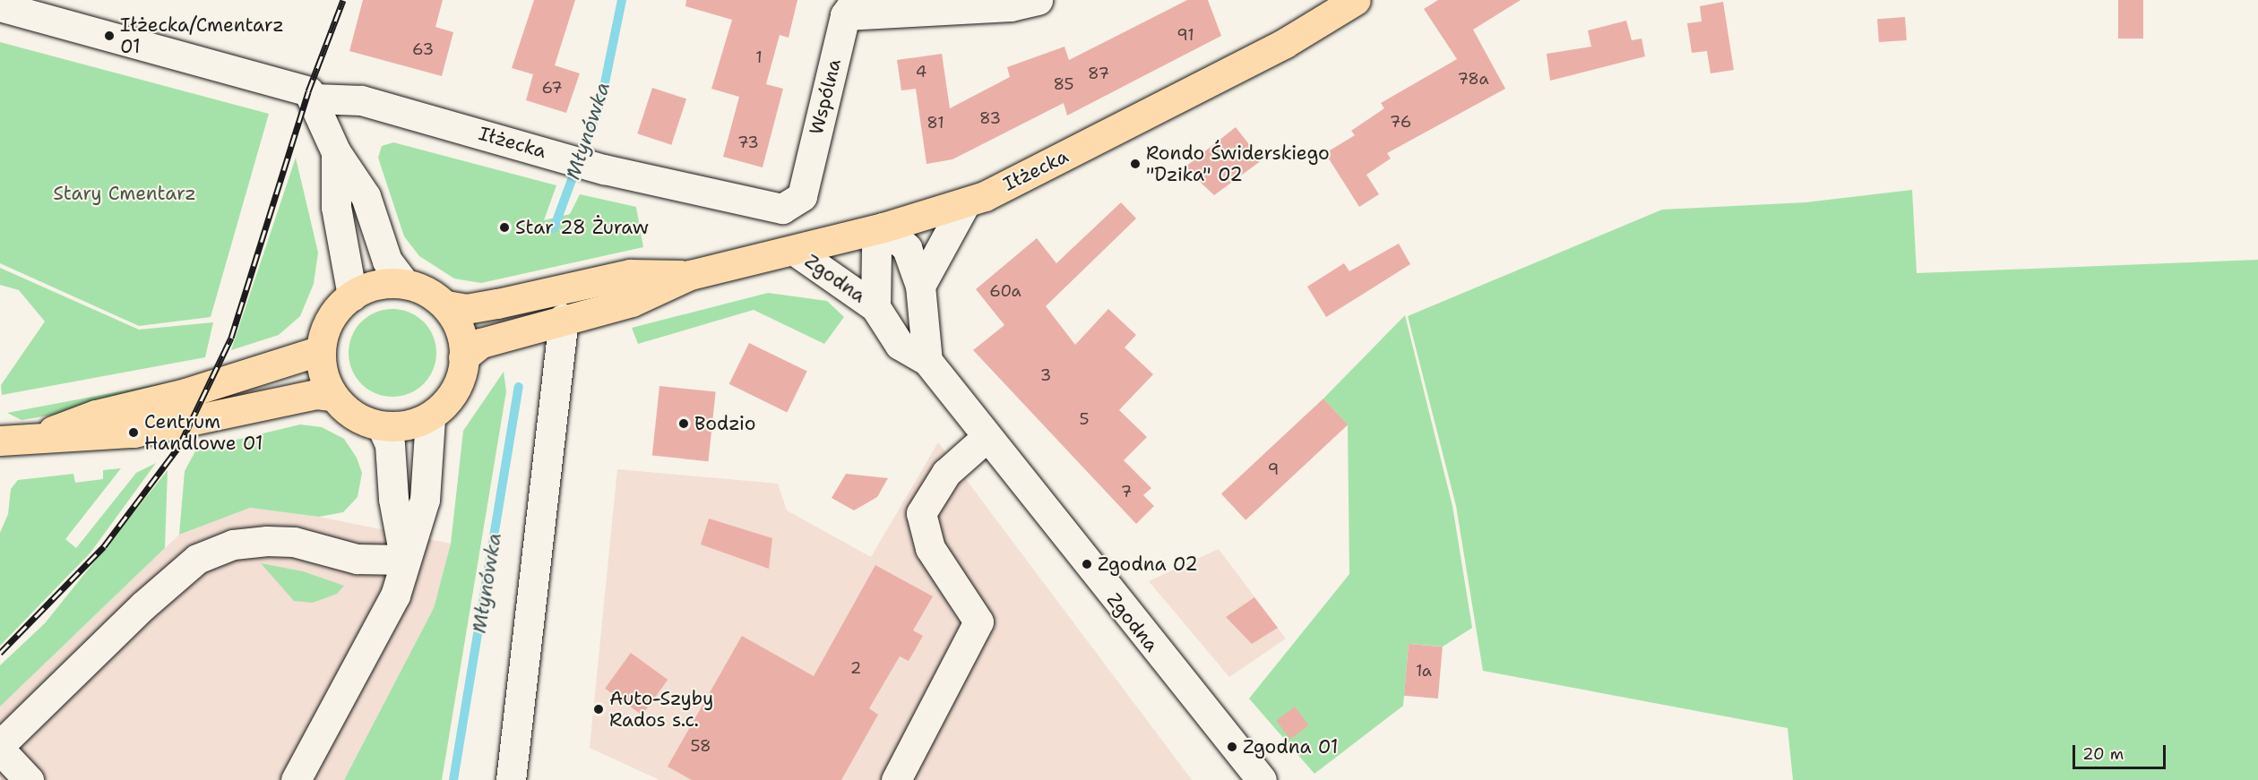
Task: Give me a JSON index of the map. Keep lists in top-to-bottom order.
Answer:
{
  "streets": {
    "main road": ["Iłżecka"],
    "street": ["Wspólna", "Zgodna"]
  },
  "crossings": [
    ["Wspólna", "Iłżecka"],
    ["Iłżecka", "Zgodna"]
  ],
  "water": ["Młynówka"],
  "parks": ["Stary Cmentarz"],
  "places": [
    "Iłżecka/Cmentarz 01",
    "Rondo Świderskiego \"Dzika\" 02",
    "Star 28 Żuraw",
    "Bodzio",
    "Centrum Handlowe 01",
    "Zgodna 02",
    "Auto-Szyby Rados s.c.",
    "Zgodna 01"
  ],
  "house_numbers": [
    "91",
    "63",
    "1",
    "4",
    "87",
    "78a",
    "85",
    "67",
    "83",
    "76",
    "81",
    "73",
    "60a",
    "3",
    "5",
    "9",
    "7",
    "2",
    "1a",
    "58"
  ],
  "scale_bar": "20 m"
}
